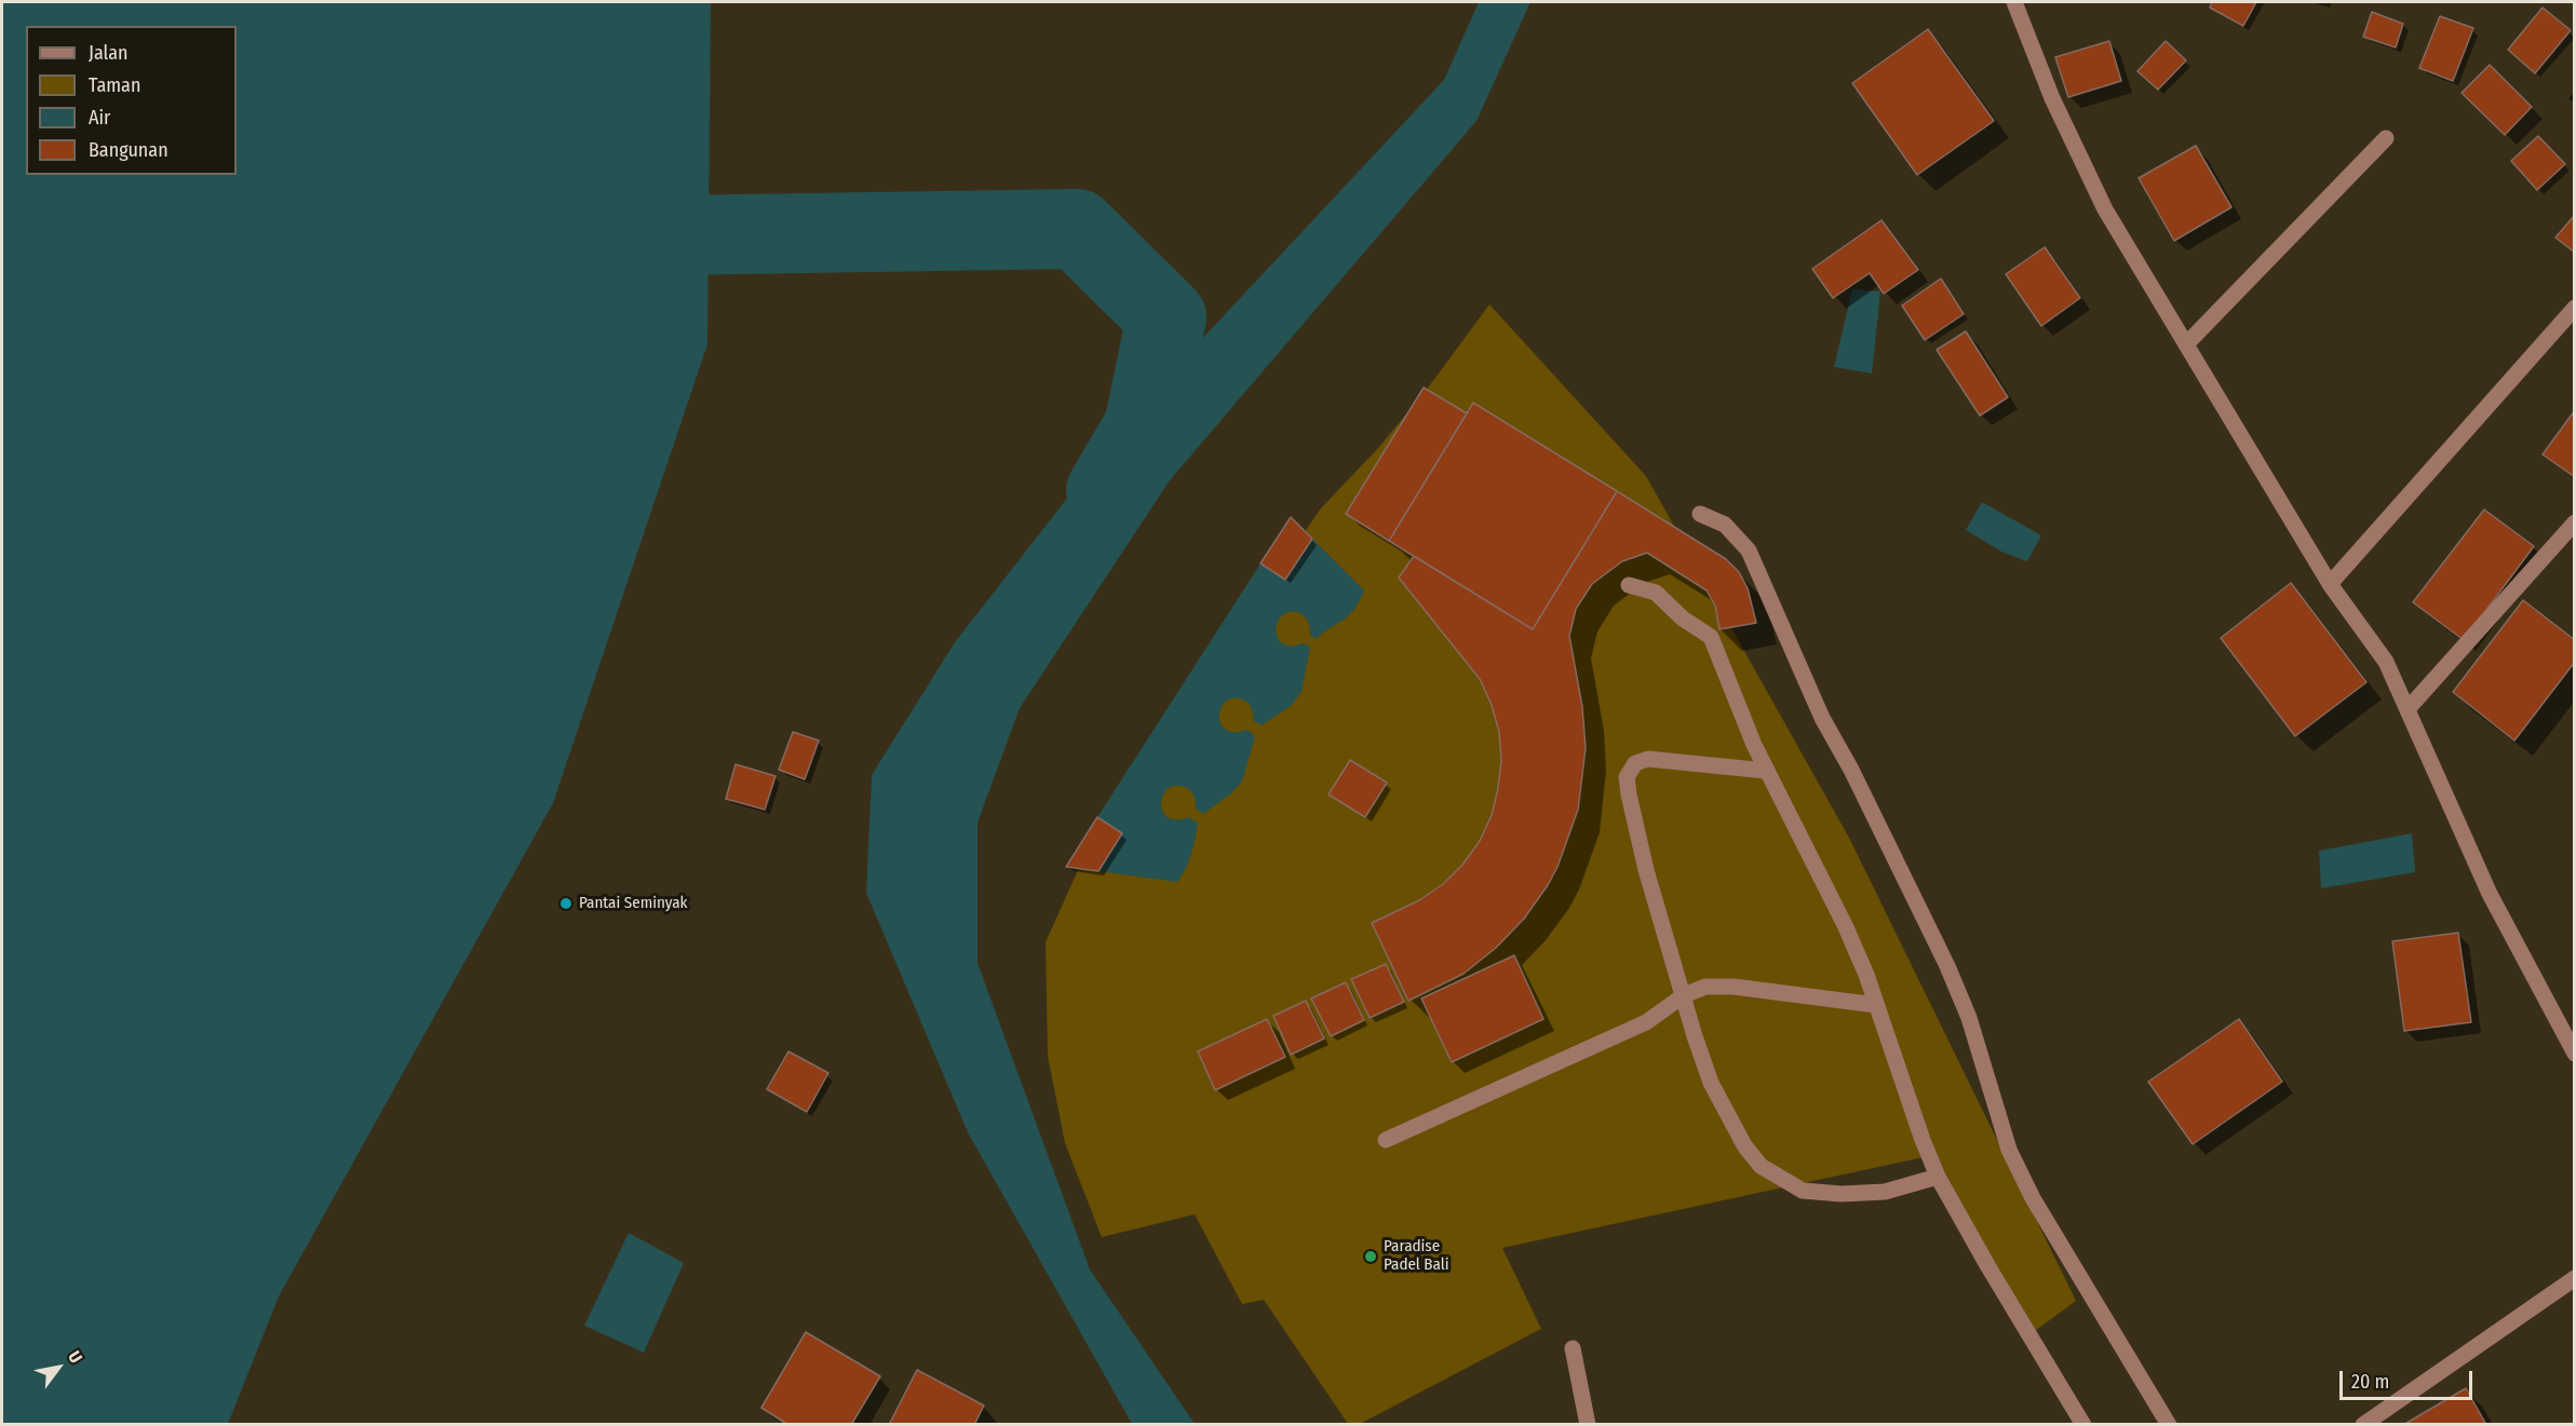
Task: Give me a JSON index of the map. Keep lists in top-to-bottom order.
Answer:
{
  "places": ["Pantai Seminyak", "Paradise Padel Bali"],
  "legend": [
    "Jalan",
    "Taman",
    "Air",
    "Bangunan"
  ],
  "scale_bar": "20 m",
  "north": "top right"
}
